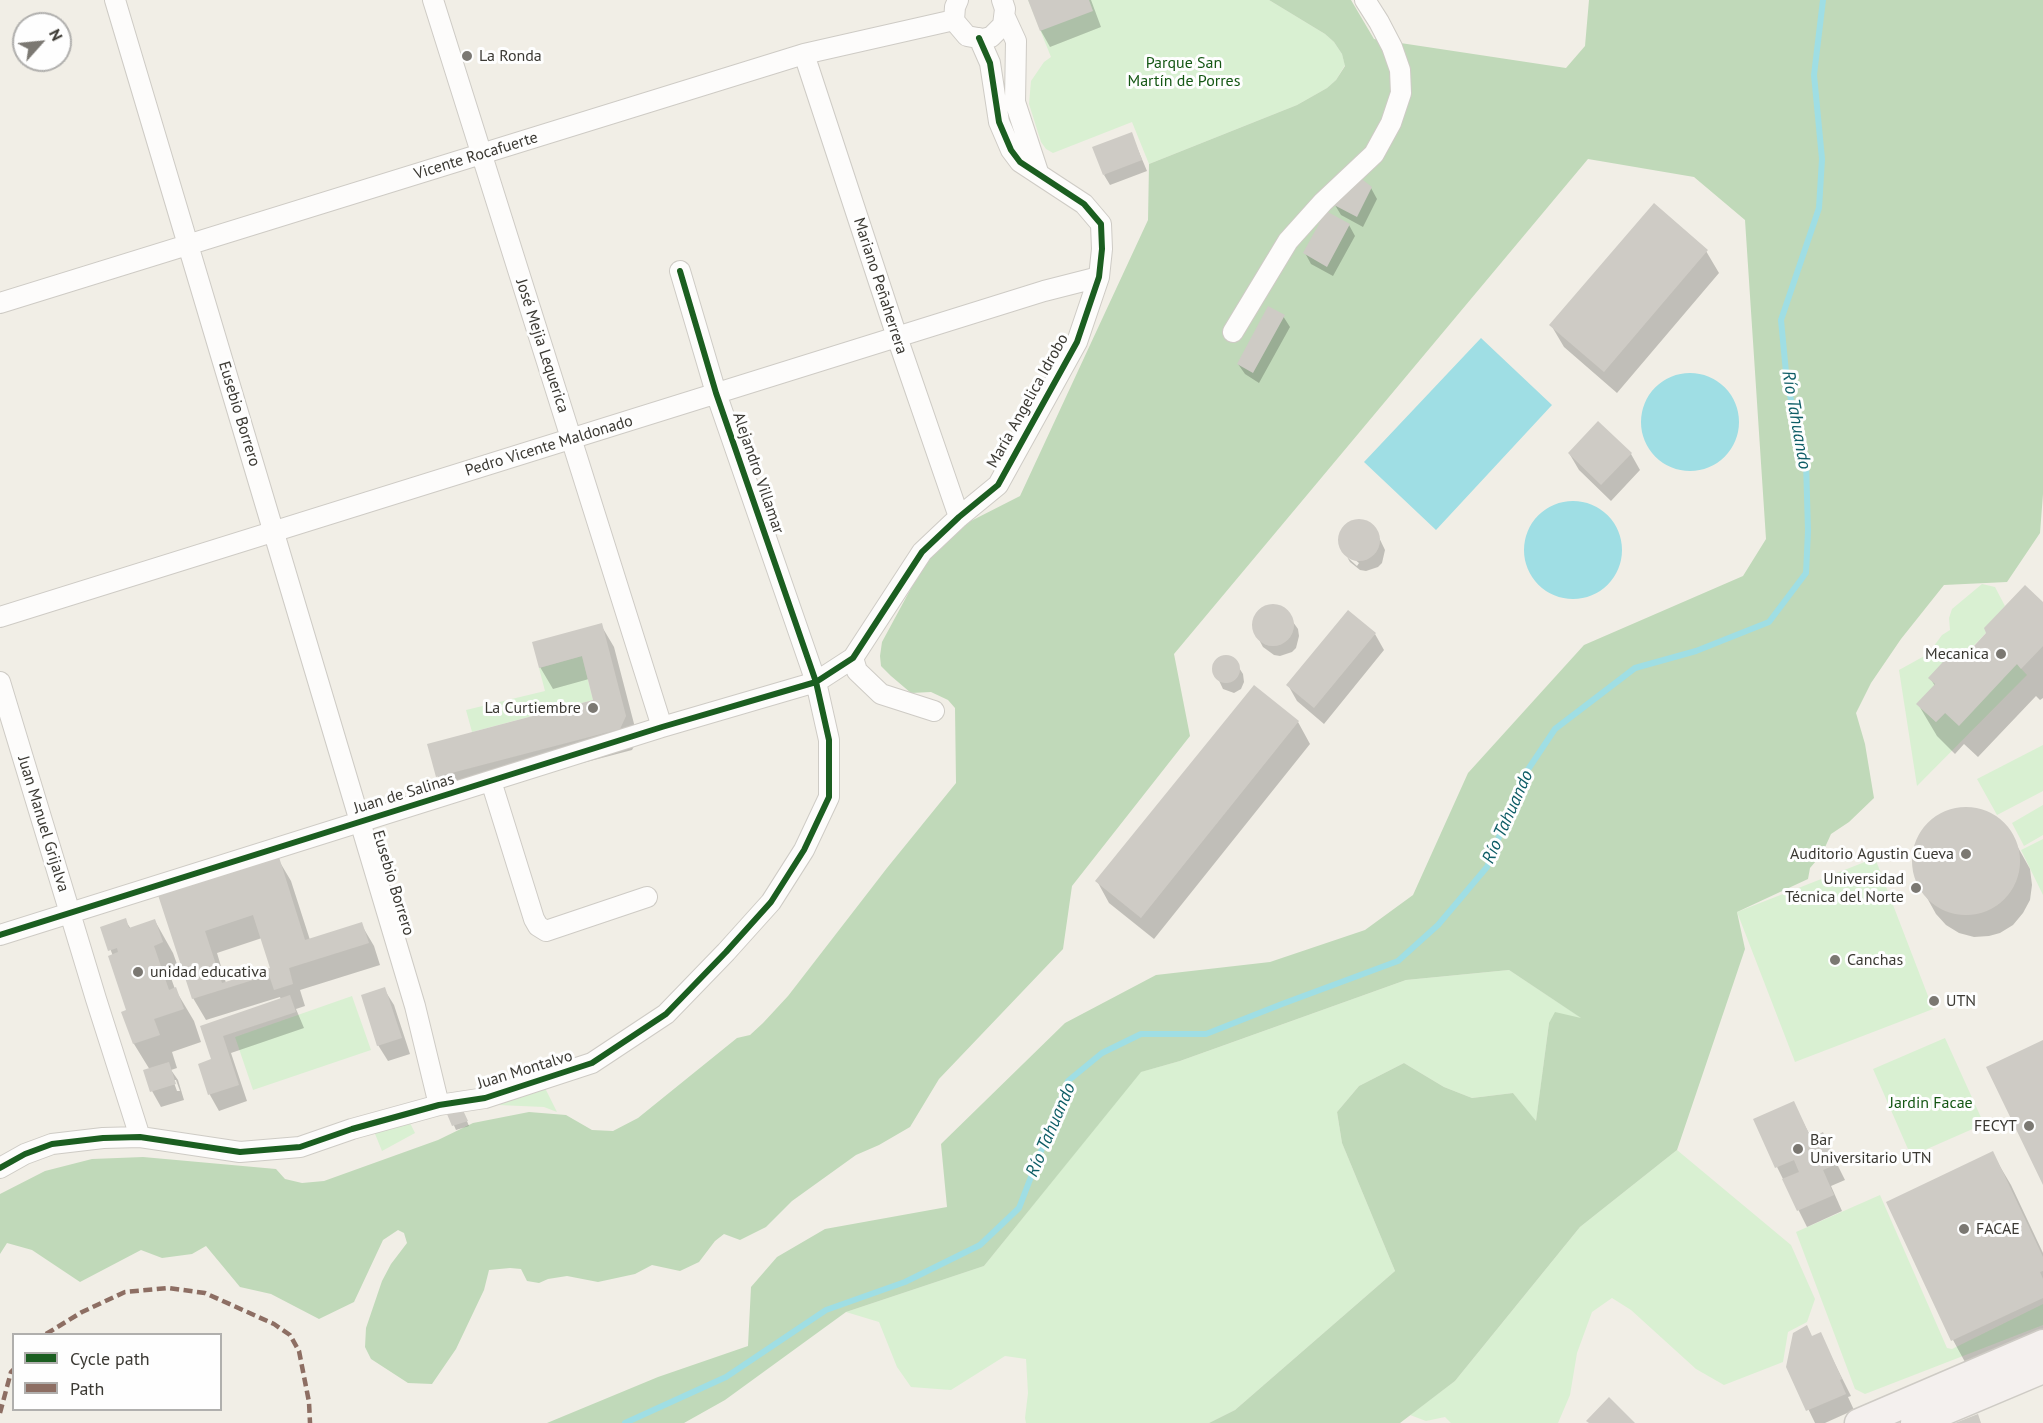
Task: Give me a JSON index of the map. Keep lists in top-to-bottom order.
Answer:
{
  "streets": {
    "street": [
      "Vicente Rocafuerte",
      "Mariano Peñaherrera",
      "José Mejia Lequerica",
      "María Angelica Idrobo",
      "Eusebio Borrero",
      "Pedro Vicente Maldonado",
      "Alejandro Villamar",
      "Juan de Salinas",
      "Juan Manuel Grijalva",
      "Juan Montalvo"
    ]
  },
  "crossings": [
    ["Vicente Rocafuerte", "Mariano Peñaherrera"],
    ["Vicente Rocafuerte", "José Mejia Lequerica"],
    ["Vicente Rocafuerte", "Eusebio Borrero"],
    ["Mariano Peñaherrera", "María Angelica Idrobo"],
    ["Mariano Peñaherrera", "Pedro Vicente Maldonado"],
    ["José Mejia Lequerica", "Pedro Vicente Maldonado"],
    ["José Mejia Lequerica", "Juan de Salinas"],
    ["María Angelica Idrobo", "Pedro Vicente Maldonado"],
    ["María Angelica Idrobo", "Alejandro Villamar"],
    ["María Angelica Idrobo", "Juan de Salinas"],
    ["María Angelica Idrobo", "Juan Montalvo"],
    ["Eusebio Borrero", "Pedro Vicente Maldonado"],
    ["Eusebio Borrero", "Juan de Salinas"],
    ["Eusebio Borrero", "Juan Montalvo"],
    ["Pedro Vicente Maldonado", "Alejandro Villamar"],
    ["Alejandro Villamar", "Juan de Salinas"],
    ["Alejandro Villamar", "Juan Montalvo"],
    ["Juan de Salinas", "Juan Manuel Grijalva"],
    ["Juan de Salinas", "Juan Montalvo"],
    ["Juan Manuel Grijalva", "Juan Montalvo"]
  ],
  "water": ["Río Tahuando"],
  "parks": ["Parque San Martín de Porres", "Jardin Facae"],
  "places": [
    "La Ronda",
    "Mecanica",
    "La Curtiembre",
    "Auditorio Agustin Cueva",
    "Universidad Técnica del Norte",
    "Canchas",
    "unidad educativa",
    "UTN",
    "FECYT",
    "Bar Universitario UTN",
    "FACAE"
  ],
  "legend": ["Cycle path", "Path"],
  "north": "top right"
}
